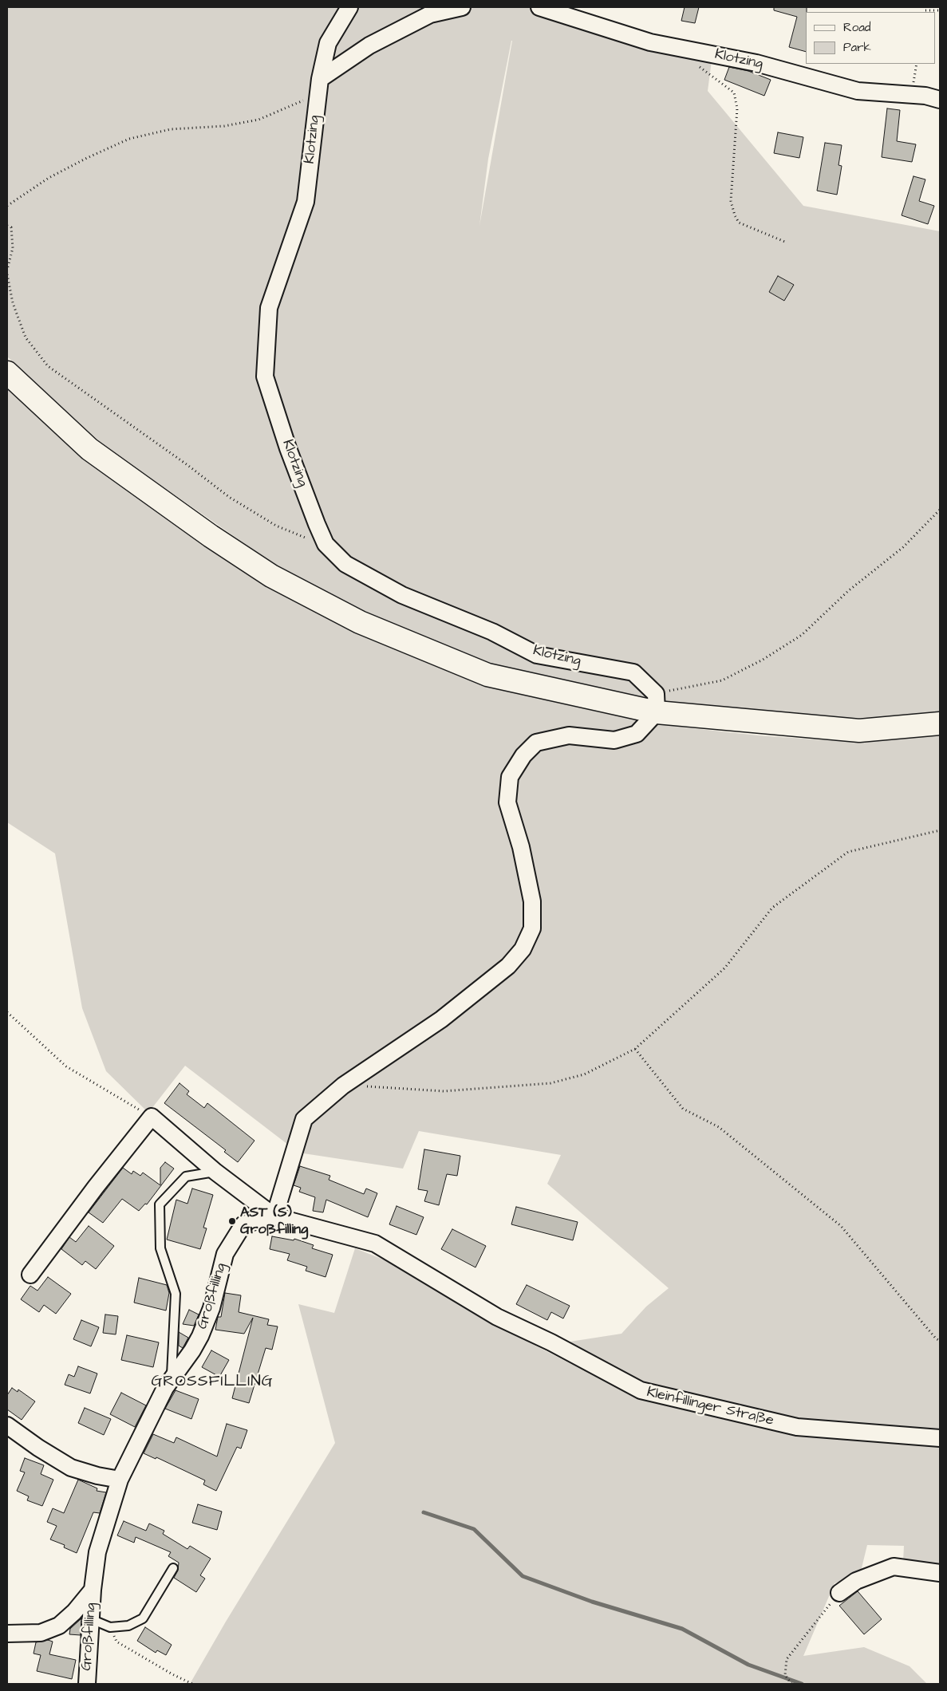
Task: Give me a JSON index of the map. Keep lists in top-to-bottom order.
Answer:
{
  "streets": {
    "street": ["Klotzing", "Großfilling", "Kleinfillinger Straße"]
  },
  "crossings": [
    ["Großfilling", "Kleinfillinger Straße"]
  ],
  "districts": ["GROSSFILLING"],
  "places": ["AST (S) Großfilling"],
  "legend": ["Road", "Park"]
}
